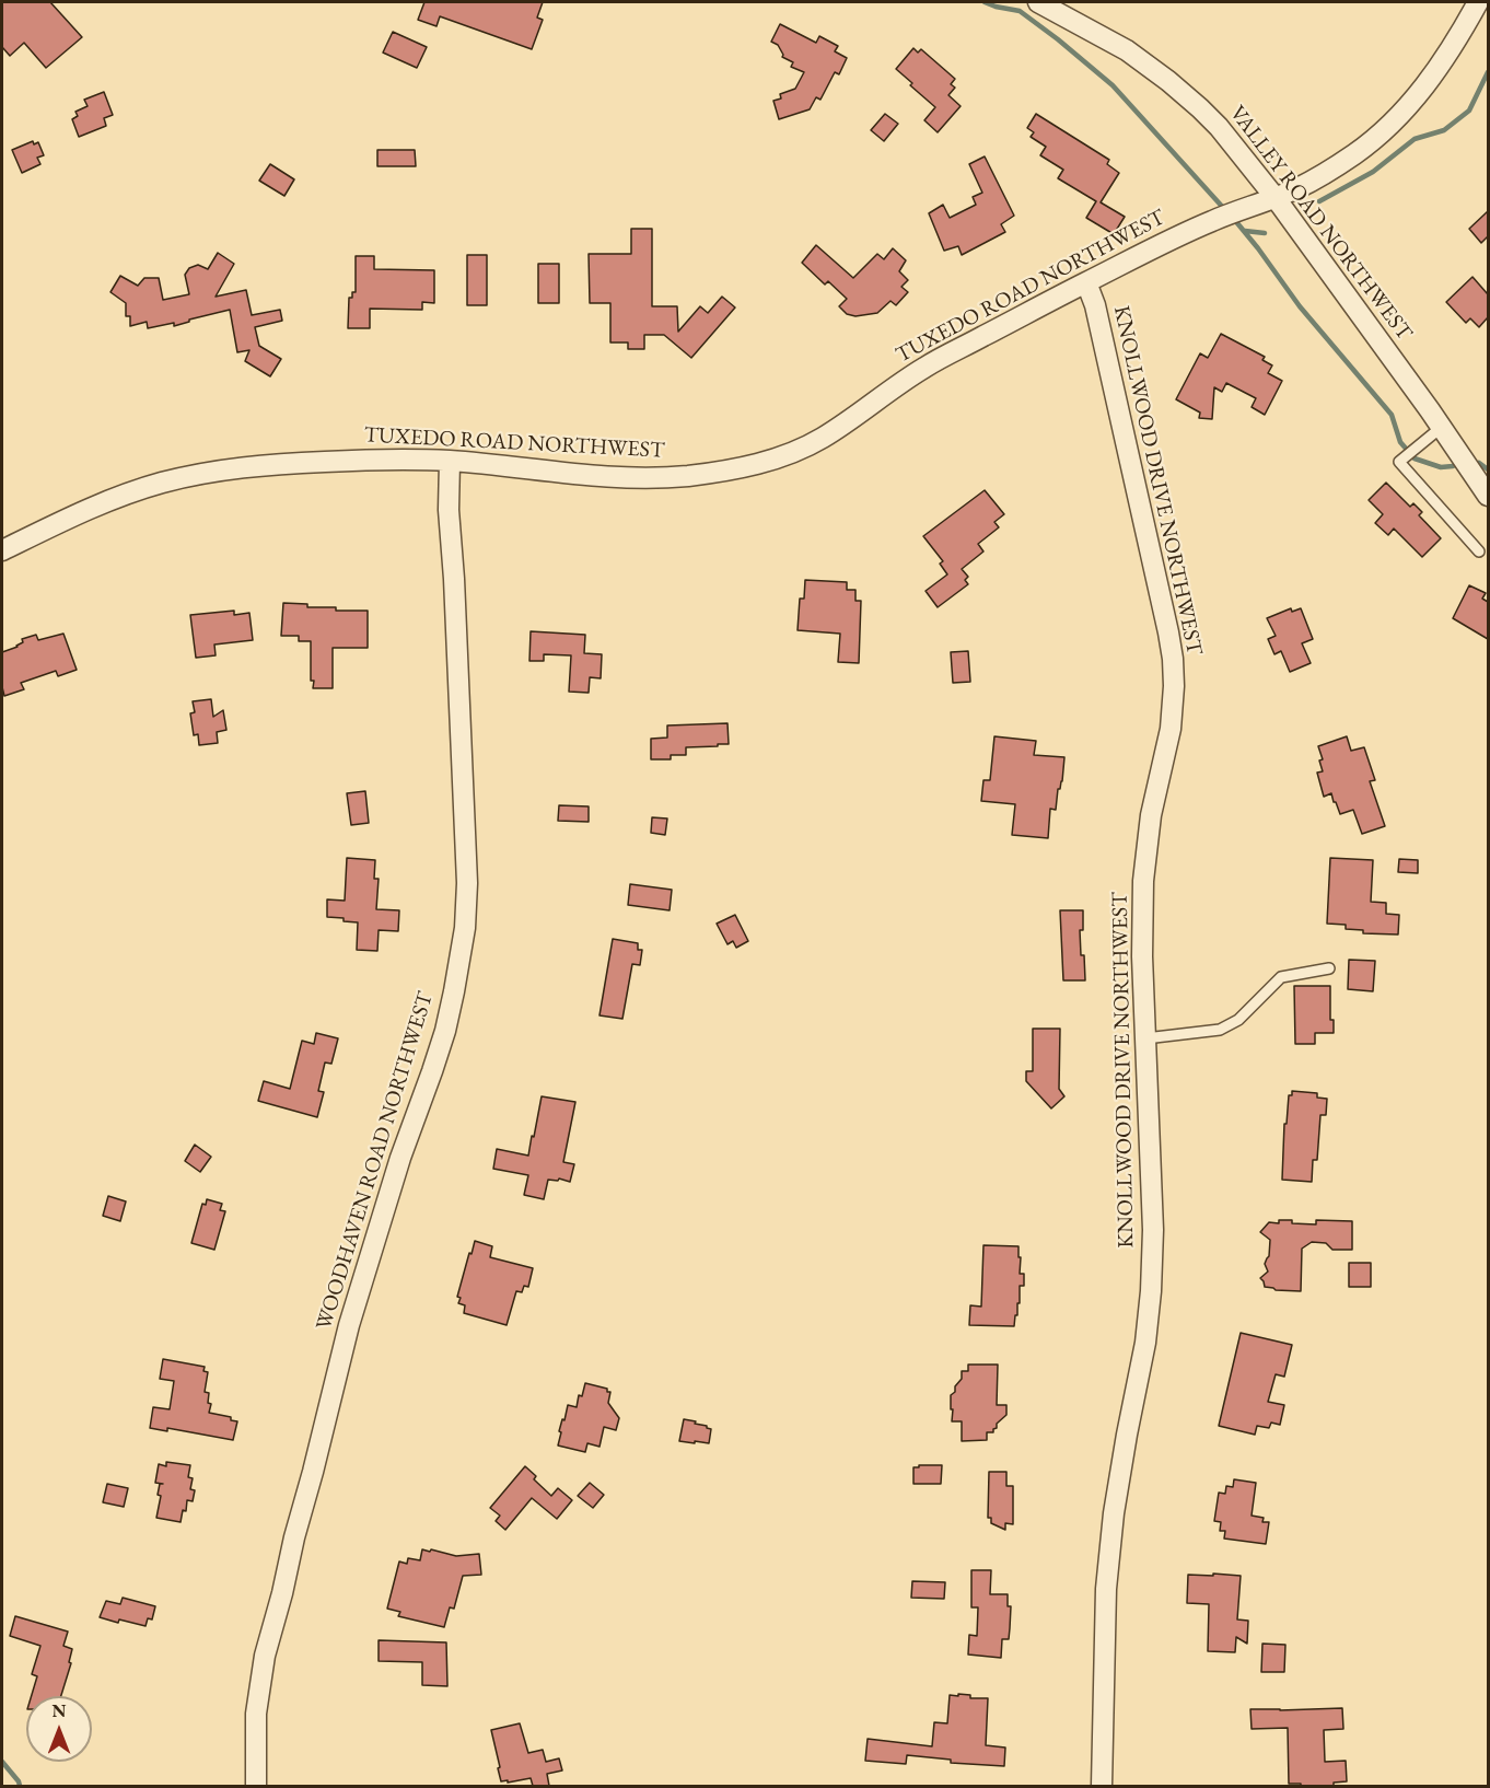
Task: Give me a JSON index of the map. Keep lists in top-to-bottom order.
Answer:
{
  "streets": {
    "street": [
      "VALLEY ROAD NORTHWEST",
      "TUXEDO ROAD NORTHWEST",
      "KNOLLWOOD DRIVE NORTHWEST",
      "WOODHAVEN ROAD NORTHWEST"
    ]
  },
  "crossings": [
    ["VALLEY ROAD NORTHWEST", "TUXEDO ROAD NORTHWEST"],
    ["TUXEDO ROAD NORTHWEST", "KNOLLWOOD DRIVE NORTHWEST"],
    ["TUXEDO ROAD NORTHWEST", "WOODHAVEN ROAD NORTHWEST"]
  ],
  "north": "top"
}
